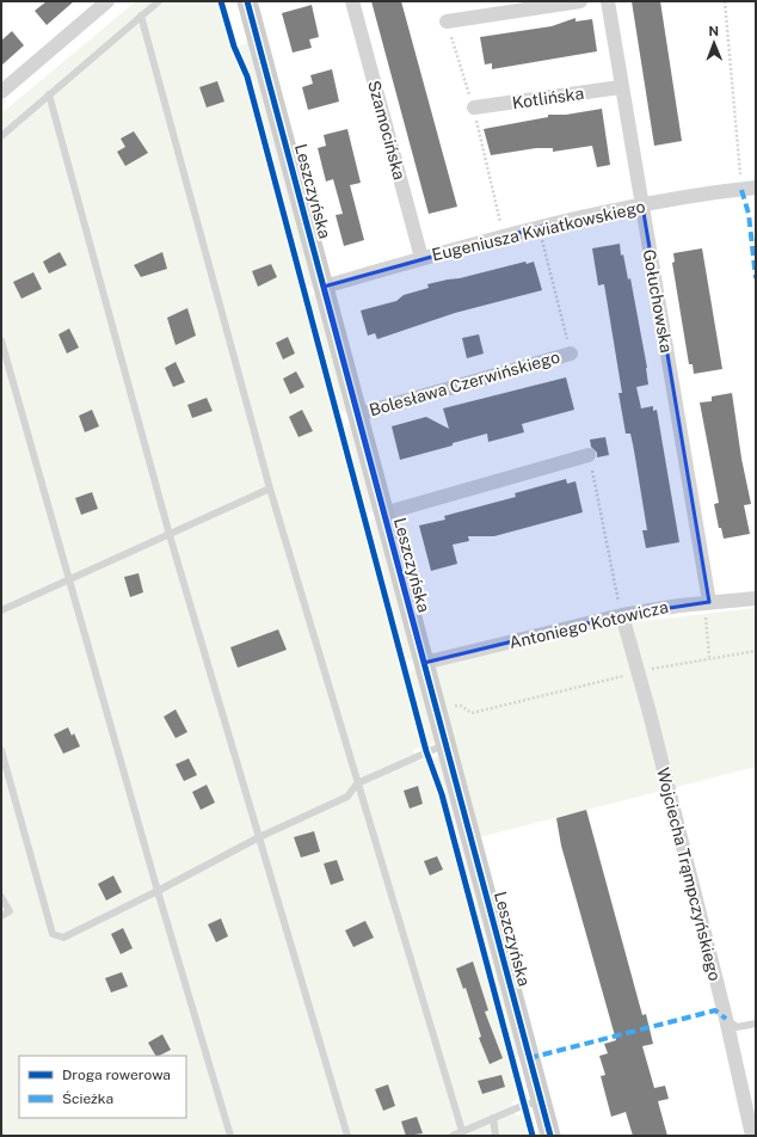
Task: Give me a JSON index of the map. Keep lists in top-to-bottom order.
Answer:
{
  "streets": {
    "street": [
      "Kotlińska",
      "Szamocińska",
      "Leszczyńska",
      "Eugeniusza Kwiatkowskiego",
      "Gołuchowska",
      "Bolesława Czerwińskiego",
      "Antoniego Kotowicza",
      "Wojciecha Trąmpczyńskiego"
    ]
  },
  "crossings": [
    ["Kotlińska", "Gołuchowska"],
    ["Szamocińska", "Eugeniusza Kwiatkowskiego"],
    ["Leszczyńska", "Eugeniusza Kwiatkowskiego"],
    ["Leszczyńska", "Bolesława Czerwińskiego"],
    ["Leszczyńska", "Antoniego Kotowicza"],
    ["Eugeniusza Kwiatkowskiego", "Gołuchowska"],
    ["Gołuchowska", "Antoniego Kotowicza"],
    ["Antoniego Kotowicza", "Wojciecha Trąmpczyńskiego"]
  ],
  "legend": ["Droga rowerowa", "Ścieżka"],
  "north": "top"
}
